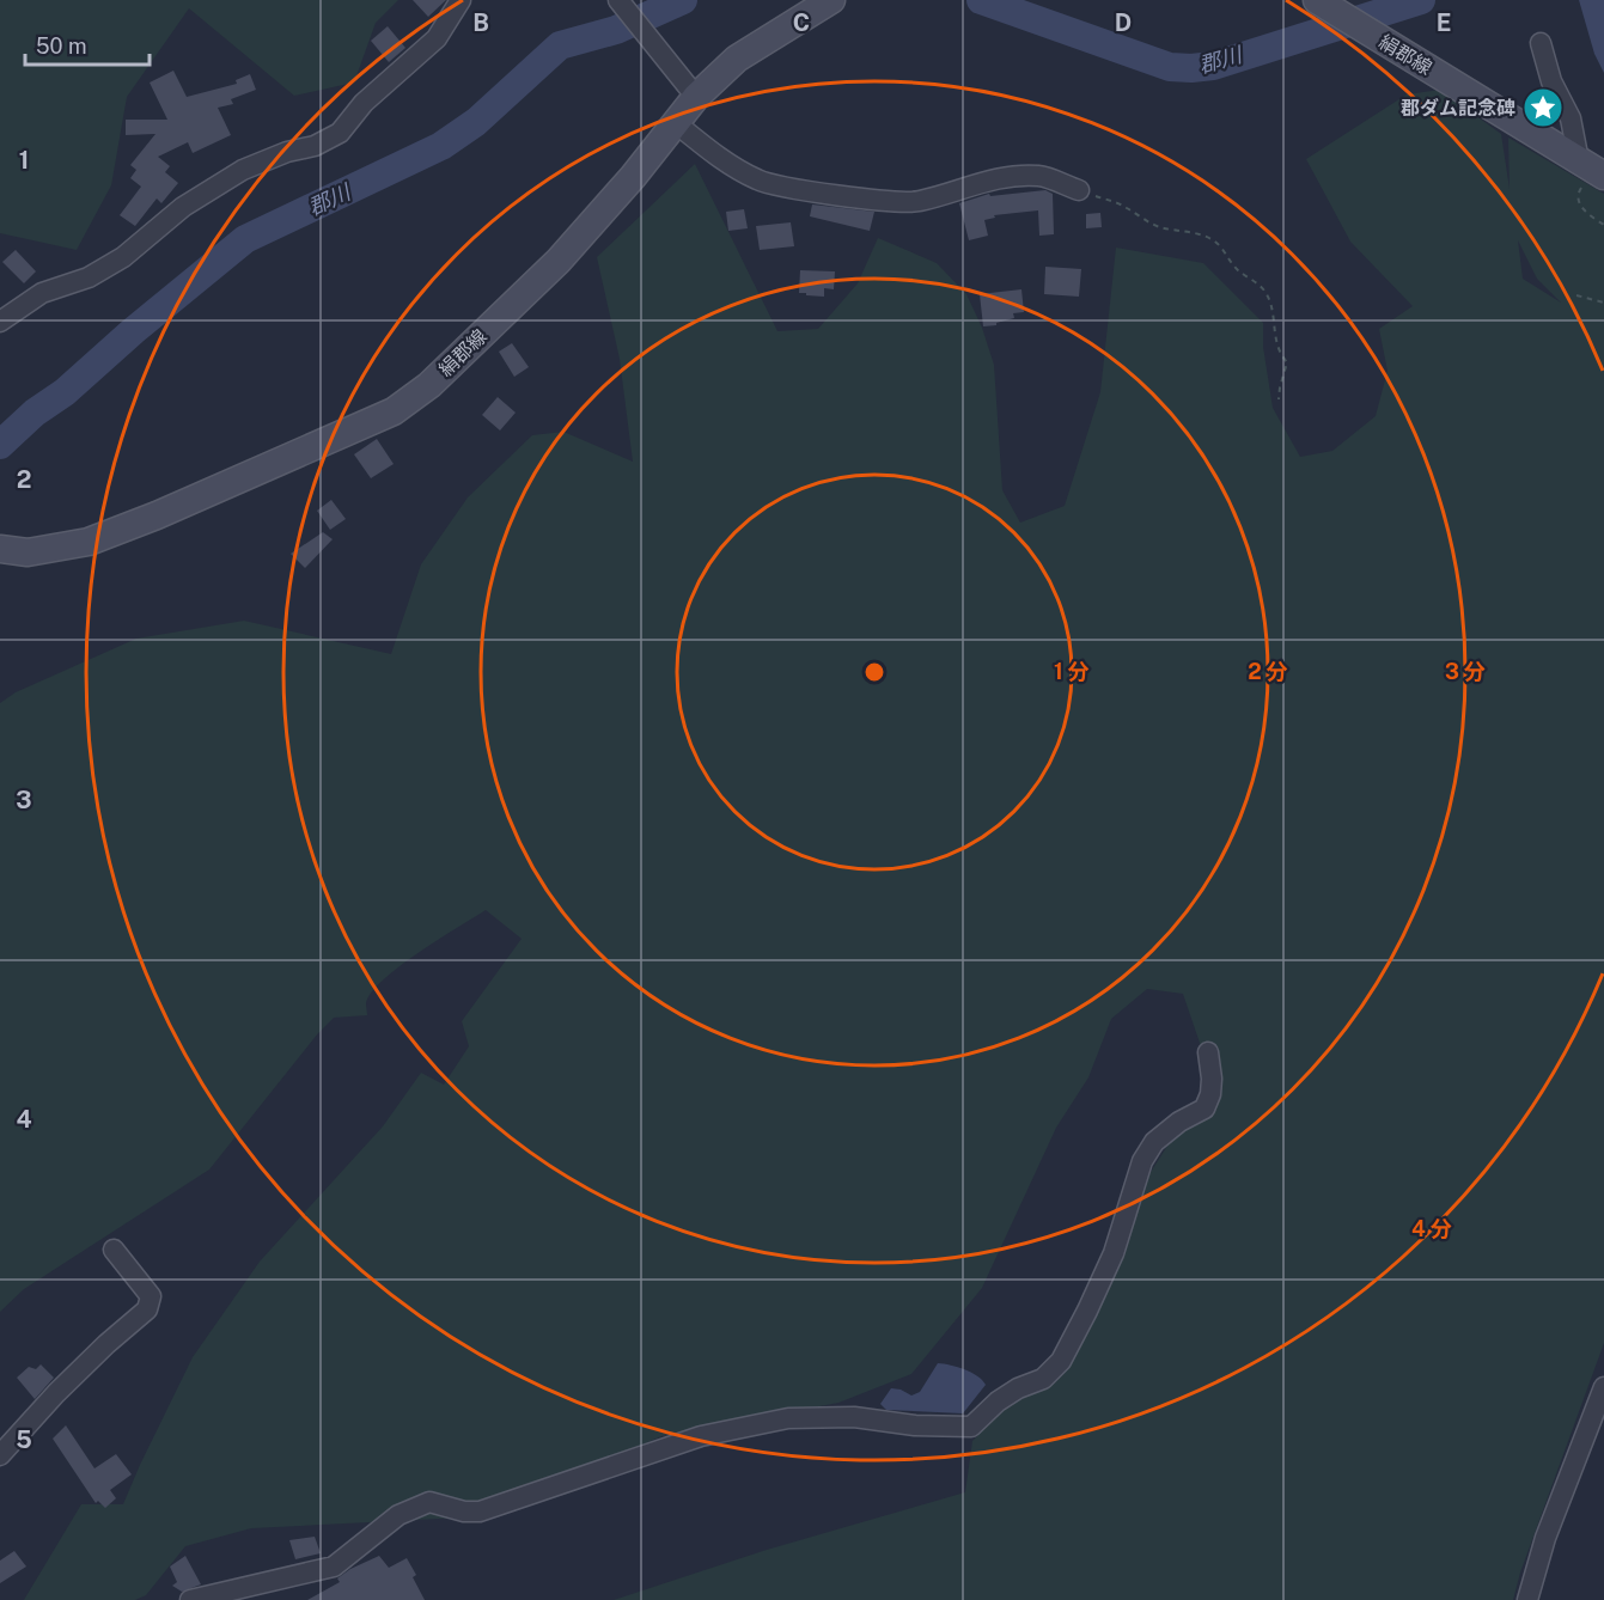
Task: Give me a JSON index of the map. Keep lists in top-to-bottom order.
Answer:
{
  "streets": {
    "main road": ["絹郡線"]
  },
  "water": ["郡川"],
  "places": {
    "place": ["郡ダム記念碑"]
  },
  "scale_bar": "50 m",
  "grid": {
    "columns": [
      "B",
      "C",
      "D",
      "E"
    ],
    "rows": [
      "1",
      "2",
      "3",
      "4",
      "5"
    ]
  },
  "rings": [
    "1 分",
    "2 分",
    "3 分",
    "4 分"
  ]
}
